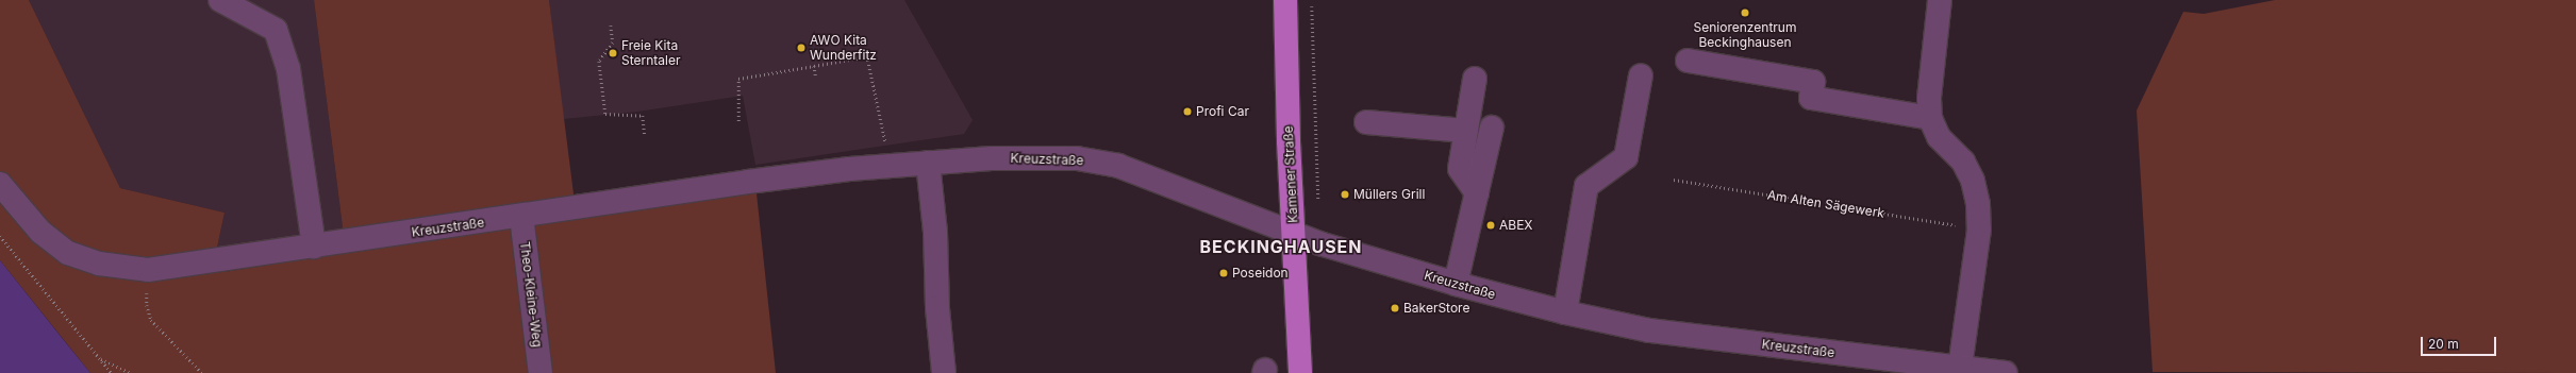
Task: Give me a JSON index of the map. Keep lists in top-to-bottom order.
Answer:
{
  "streets": {
    "main road": ["Kamener Straße"],
    "street": ["Kreuzstraße", "Theo-Kleine-Weg"],
    "path": ["Am Alten Sägewerk"]
  },
  "crossings": [
    ["Kreuzstraße", "Kamener Straße"],
    ["Kreuzstraße", "Theo-Kleine-Weg"]
  ],
  "districts": ["BECKINGHAUSEN"],
  "places": [
    "Seniorenzentrum Beckinghausen",
    "AWO Kita Wunderfitz",
    "Freie Kita Sterntaler",
    "Profi Car",
    "Müllers Grill",
    "ABEX",
    "Poseidon",
    "BakerStore"
  ],
  "scale_bar": "20 m"
}
